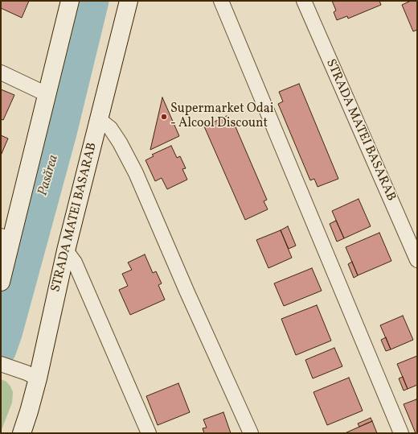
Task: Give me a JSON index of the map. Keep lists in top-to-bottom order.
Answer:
{
  "streets": {
    "street": ["STRADA MATEI BASARAB"]
  },
  "water": ["Pasărea"],
  "places": ["Supermarket Odai - Alcool Discount"]
}
